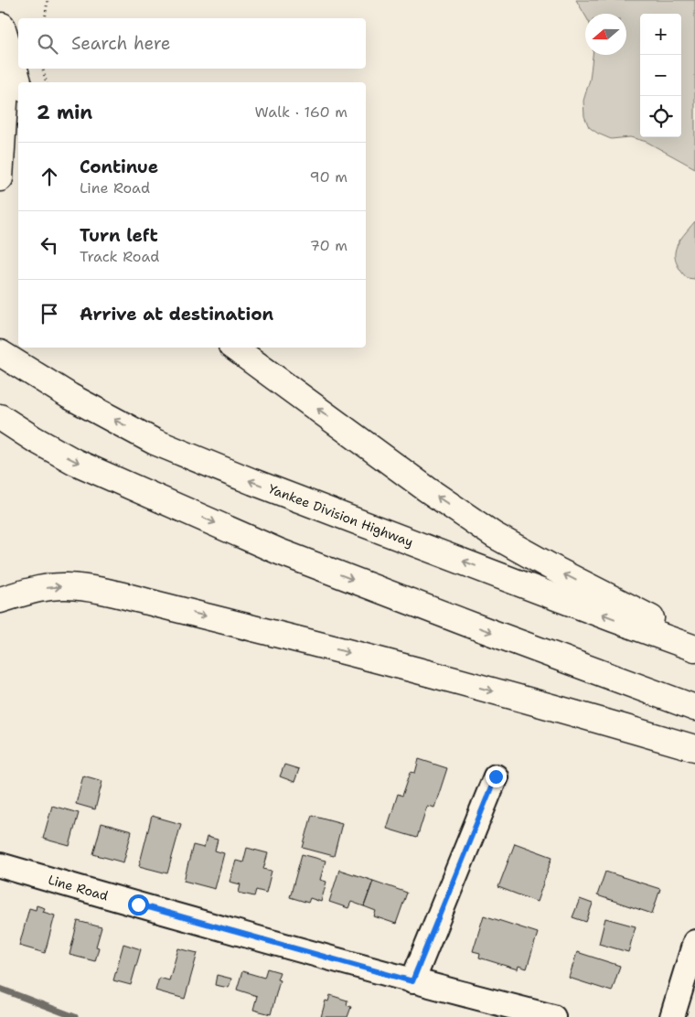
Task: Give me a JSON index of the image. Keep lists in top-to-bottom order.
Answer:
{
  "streets": {
    "main road": ["Yankee Division Highway"],
    "street": ["Line Road"]
  },
  "north": "left",
  "page": {
    "map_buttons": ["+", "−"],
    "search": "Search here",
    "heading": ["2 min", "Walk · 160 m"],
    "list": [
      ["Continue", "Line Road", "90 m"],
      ["Turn left", "Track Road", "70 m"],
      "Arrive at destination"
    ]
  }
}
